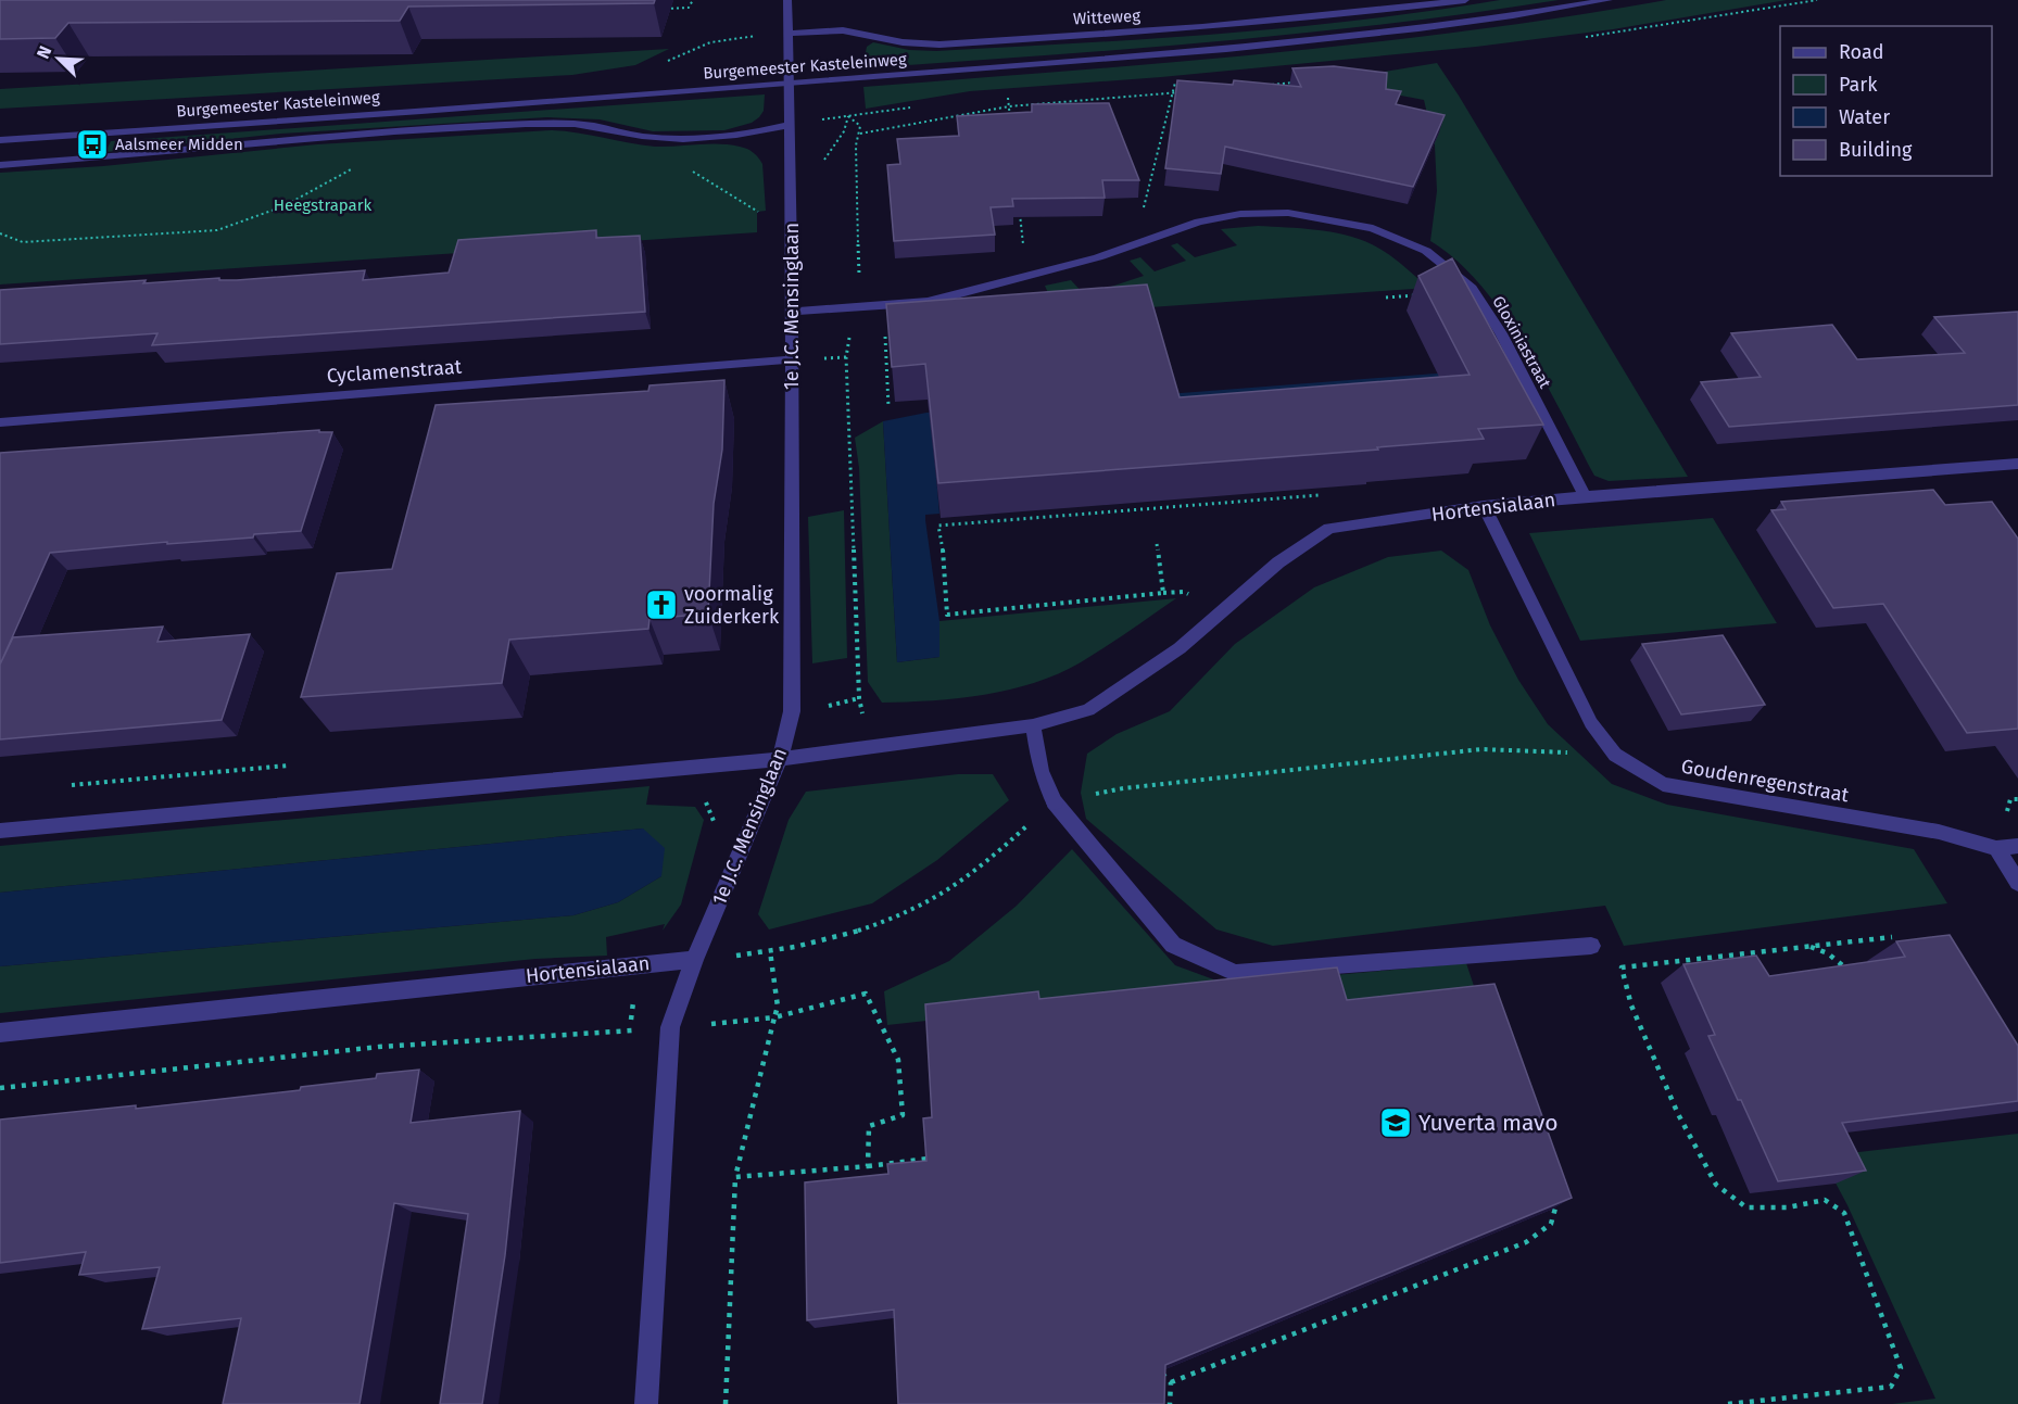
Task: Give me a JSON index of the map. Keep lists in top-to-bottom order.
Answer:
{
  "streets": {
    "street": [
      "Witteweg",
      "Burgemeester Kasteleinweg",
      "1e J.C. Mensinglaan",
      "Gloxiniastraat",
      "Cyclamenstraat",
      "Hortensialaan",
      "Goudenregenstraat"
    ]
  },
  "crossings": [
    ["Witteweg", "1e J.C. Mensinglaan"],
    ["Burgemeester Kasteleinweg", "1e J.C. Mensinglaan"],
    ["1e J.C. Mensinglaan", "Gloxiniastraat"],
    ["1e J.C. Mensinglaan", "Cyclamenstraat"],
    ["1e J.C. Mensinglaan", "Hortensialaan"],
    ["Gloxiniastraat", "Hortensialaan"],
    ["Hortensialaan", "Goudenregenstraat"]
  ],
  "parks": ["Heegstrapark"],
  "places": {
    "bus stop": ["Aalsmeer Midden"],
    "church": ["voormalig Zuiderkerk"],
    "school or university": ["Yuverta mavo"]
  },
  "legend": [
    "Road",
    "Park",
    "Water",
    "Building"
  ],
  "north": "top left"
}
